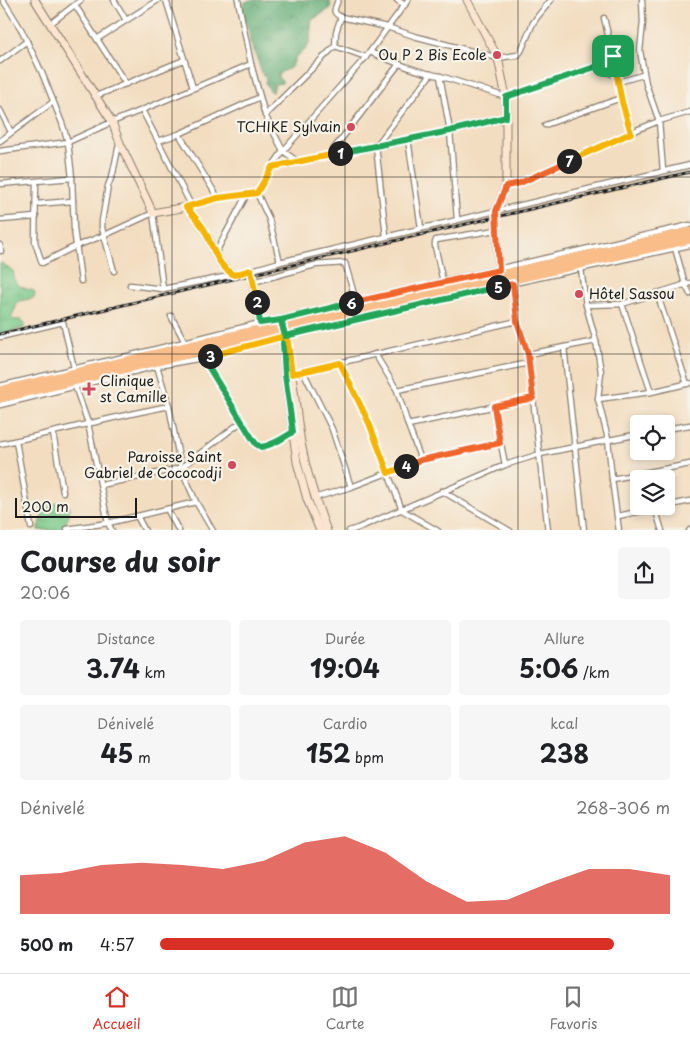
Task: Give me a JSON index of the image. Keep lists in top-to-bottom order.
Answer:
{
  "places": {
    "other": [
      "Ou P 2 Bis Ecole",
      "TCHIKE Sylvain",
      "Hôtel Sassou",
      "Paroisse Saint Gabriel de Cococodji"
    ],
    "health": ["Clinique st Camille"]
  },
  "scale_bar": "200 m",
  "page": {
    "pins": [
      "1",
      "7",
      "5",
      "2",
      "6",
      "3",
      "4"
    ],
    "scale": "200 m",
    "heading": ["Course du soir", "20:06"],
    "stats": [
      ["Distance", "3.74 km"],
      ["Durée", "19:04"],
      ["Allure", "5:06 /km"],
      ["Dénivelé", "45 m"],
      ["Cardio", "152 bpm"],
      ["kcal", "238"]
    ],
    "chart": ["Dénivelé", "268–306 m"],
    "list": [
      {
        "name": "500 m",
        "note": "4:57"
      }
    ],
    "tabs": ["Accueil", "Carte", "Favoris"]
  }
}
